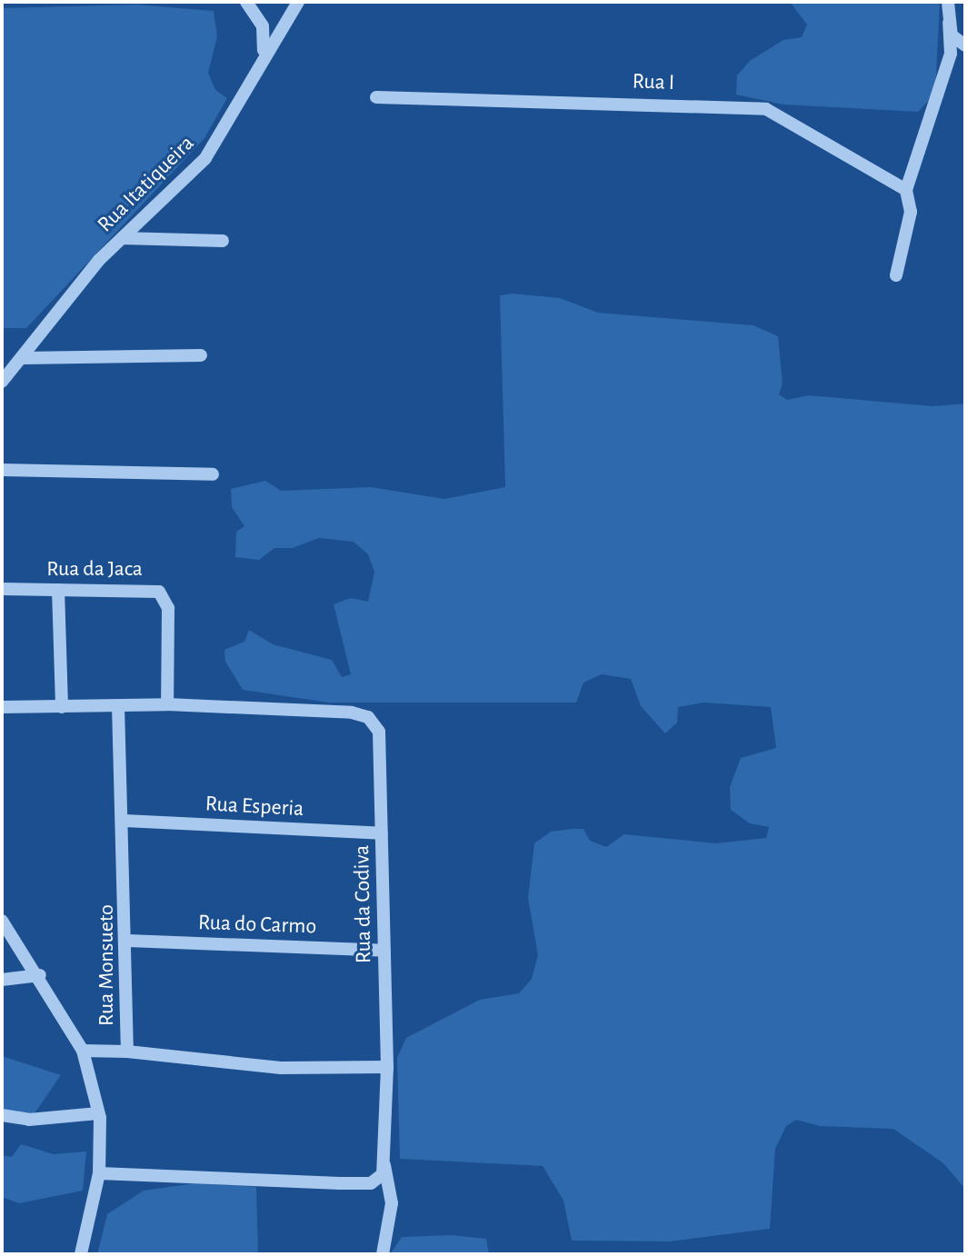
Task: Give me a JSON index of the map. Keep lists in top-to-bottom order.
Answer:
{
  "streets": {
    "street": [
      "Rua I",
      "Rua Itatiqueira",
      "Rua da Jaca",
      "Rua Esperia",
      "Rua da Codiva",
      "Rua do Carmo",
      "Rua Monsueto"
    ]
  },
  "crossings": [
    ["Rua da Jaca", "Rua da Codiva"],
    ["Rua Esperia", "Rua da Codiva"],
    ["Rua Esperia", "Rua Monsueto"],
    ["Rua da Codiva", "Rua do Carmo"],
    ["Rua da Codiva", "Rua Monsueto"],
    ["Rua do Carmo", "Rua Monsueto"]
  ]
}
